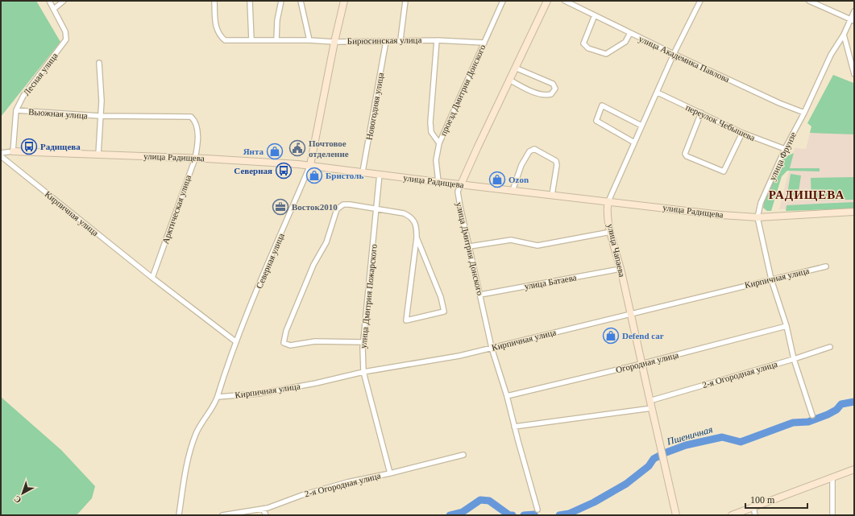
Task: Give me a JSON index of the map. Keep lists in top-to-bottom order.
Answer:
{
  "streets": {
    "main road": [
      "улица Радищева",
      "улица Дмитрия Донского",
      "улица Чапаева",
      "Северная улица"
    ],
    "street": [
      "Бирюсинская улица",
      "улица Академика Павлова",
      "Лесная улица",
      "проезд Дмитрия Донского",
      "Новогодняя улица",
      "Вьюжная улица",
      "переулок Чебышева",
      "улица Фрунзе",
      "Арктическая улица",
      "Кирпичная улица",
      "улица Батаева",
      "улица Дмитрия Пожарского",
      "Огородная улица",
      "2-я Огородная улица"
    ]
  },
  "crossings": [
    ["Бирюсинская улица", "проезд Дмитрия Донского"],
    ["Бирюсинская улица", "Новогодняя улица"],
    ["Бирюсинская улица", "Северная улица"],
    ["улица Академика Павлова", "улица Фрунзе"],
    ["улица Академика Павлова", "улица Чапаева"],
    ["Лесная улица", "Вьюжная улица"],
    ["Лесная улица", "улица Радищева"],
    ["проезд Дмитрия Донского", "улица Радищева"],
    ["Новогодняя улица", "улица Радищева"],
    ["Вьюжная улица", "Арктическая улица"],
    ["переулок Чебышева", "улица Фрунзе"],
    ["переулок Чебышева", "улица Чапаева"],
    ["улица Фрунзе", "улица Радищева"],
    ["улица Фрунзе", "Кирпичная улица"],
    ["улица Фрунзе", "Огородная улица"],
    ["улица Фрунзе", "2-я Огородная улица"],
    ["улица Радищева", "Арктическая улица"],
    ["улица Радищева", "улица Дмитрия Донского"],
    ["улица Радищева", "улица Чапаева"],
    ["улица Радищева", "Северная улица"],
    ["улица Радищева", "улица Дмитрия Пожарского"],
    ["Арктическая улица", "Кирпичная улица"],
    ["Кирпичная улица", "улица Дмитрия Донского"],
    ["Кирпичная улица", "улица Чапаева"],
    ["Кирпичная улица", "Северная улица"],
    ["Кирпичная улица", "улица Дмитрия Пожарского"],
    ["улица Дмитрия Донского", "улица Батаева"],
    ["улица Дмитрия Донского", "Огородная улица"],
    ["улица Чапаева", "улица Батаева"],
    ["улица Чапаева", "Огородная улица"],
    ["улица Чапаева", "2-я Огородная улица"],
    ["улица Дмитрия Пожарского", "2-я Огородная улица"]
  ],
  "districts": ["РАДИЩЕВА"],
  "water": ["Пшеничная"],
  "places": {
    "bus stop": ["Радищева", "Северная"],
    "public building": ["Почтовое отделение"],
    "shop": [
      "Янта",
      "Бристоль",
      "Ozon",
      "Defend car"
    ],
    "office": ["Восток2010"]
  },
  "scale_bar": "100 m",
  "north": "bottom left"
}
